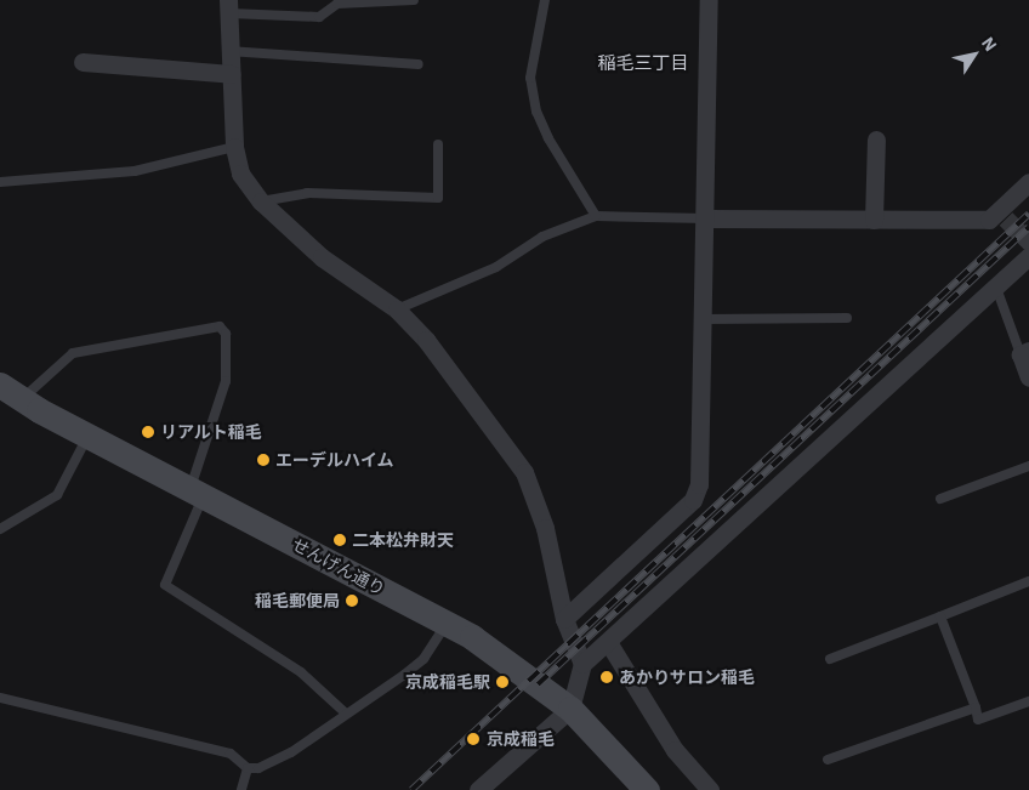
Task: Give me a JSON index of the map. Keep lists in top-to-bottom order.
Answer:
{
  "streets": {
    "main road": ["せんげん通り"]
  },
  "districts": ["稲毛三丁目"],
  "places": [
    "リアルト稲毛",
    "エーデルハイム",
    "二本松弁財天",
    "稲毛郵便局",
    "あかりサロン稲毛",
    "京成稲毛駅",
    "京成稲毛"
  ],
  "north": "top right"
}
